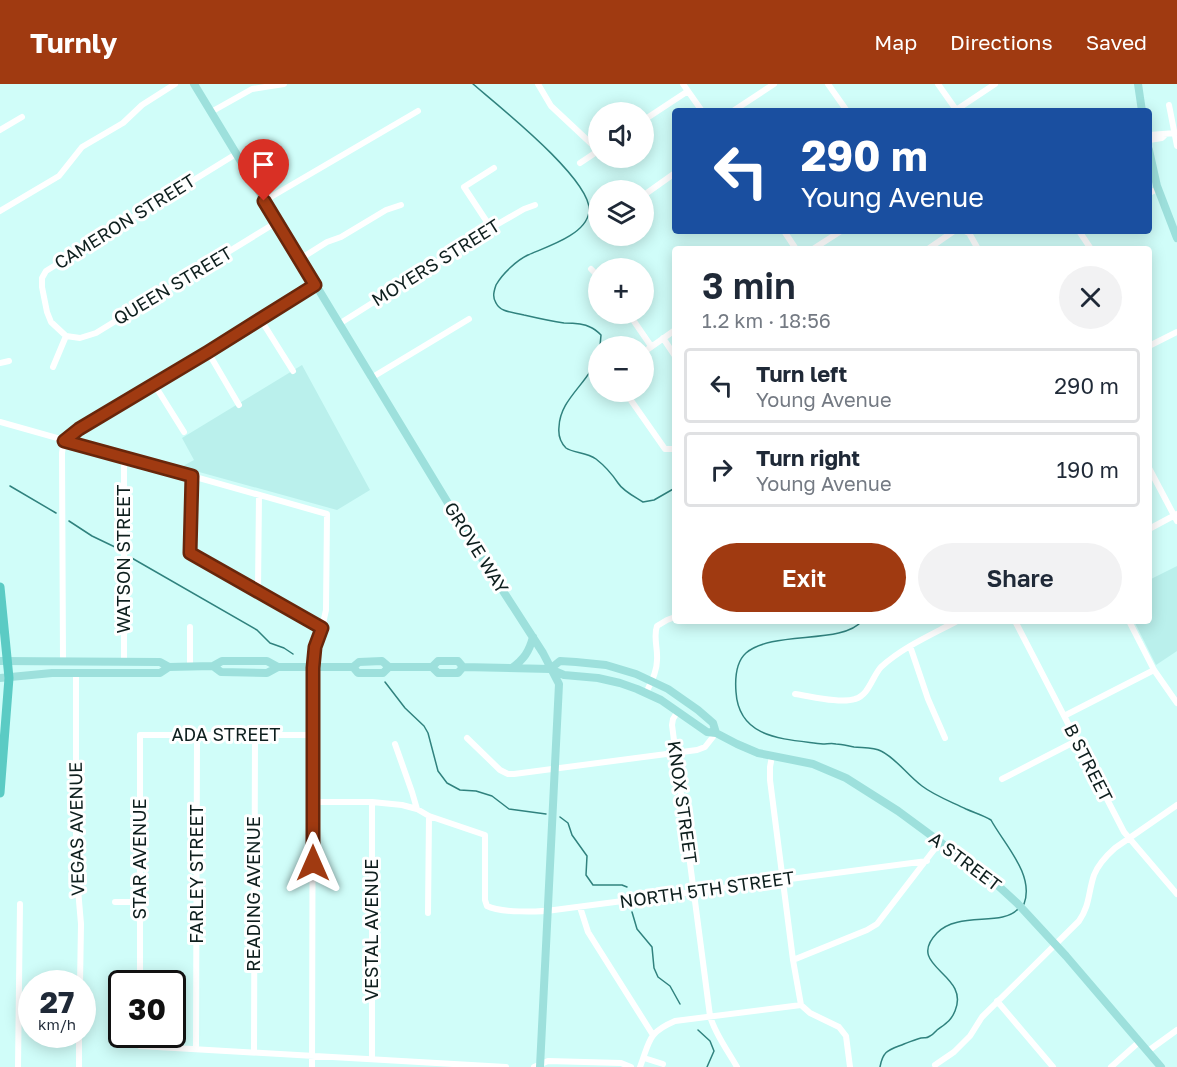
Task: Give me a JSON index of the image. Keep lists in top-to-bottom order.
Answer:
{
  "streets": {
    "main road": ["GROVE WAY", "A STREET"],
    "street": [
      "CAMERON STREET",
      "MOYERS STREET",
      "QUEEN STREET",
      "WATSON STREET",
      "ADA STREET",
      "B STREET",
      "KNOX STREET",
      "VEGAS AVENUE",
      "STAR AVENUE",
      "FARLEY STREET",
      "NORTH 5TH STREET",
      "READING AVENUE",
      "VESTAL AVENUE"
    ]
  },
  "crossings": [
    ["CAMERON STREET", "QUEEN STREET"],
    ["CAMERON STREET", "GROVE WAY"],
    ["MOYERS STREET", "GROVE WAY"],
    ["QUEEN STREET", "GROVE WAY"],
    ["GROVE WAY", "A STREET"],
    ["GROVE WAY", "NORTH 5TH STREET"],
    ["ADA STREET", "STAR AVENUE"],
    ["ADA STREET", "FARLEY STREET"],
    ["ADA STREET", "READING AVENUE"],
    ["KNOX STREET", "A STREET"],
    ["KNOX STREET", "NORTH 5TH STREET"]
  ],
  "page": {
    "header": "Turnly",
    "nav": ["Map", "Directions", "Saved"],
    "map_buttons": ["+", "−"],
    "turn": ["290 m", "Young Avenue"],
    "heading": ["3 min", "1.2 km · 18:56"],
    "list": [
      {
        "name": "Turn left",
        "note": "Young Avenue",
        "value": "290 m"
      },
      {
        "name": "Turn right",
        "note": "Young Avenue",
        "value": "190 m"
      }
    ],
    "buttons": ["Exit", "Share"],
    "speed": "27 km/h",
    "limit": "30"
  }
}
